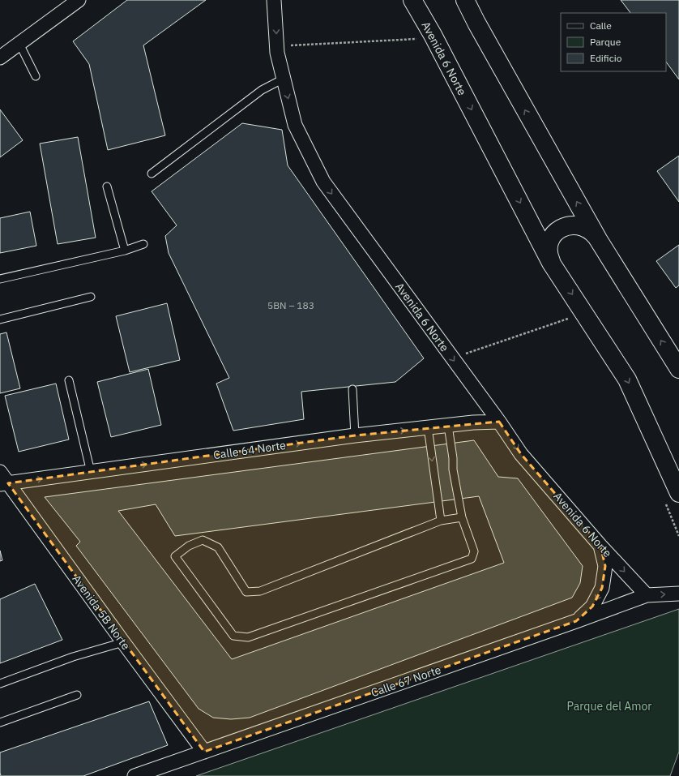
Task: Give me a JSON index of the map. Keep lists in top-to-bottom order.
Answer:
{
  "streets": {
    "main road": ["Avenida 6 Norte"],
    "street": ["Calle 64 Norte", "Avenida 5B Norte", "Calle 67 Norte"]
  },
  "crossings": [
    ["Avenida 6 Norte", "Calle 64 Norte"],
    ["Avenida 6 Norte", "Calle 67 Norte"],
    ["Calle 64 Norte", "Avenida 5B Norte"],
    ["Avenida 5B Norte", "Calle 67 Norte"]
  ],
  "one_way": ["Avenida 6 Norte", "Calle 64 Norte"],
  "parks": ["Parque del Amor"],
  "house_numbers": ["5BN – 183"],
  "legend": ["Calle", "Parque", "Edificio"]
}
